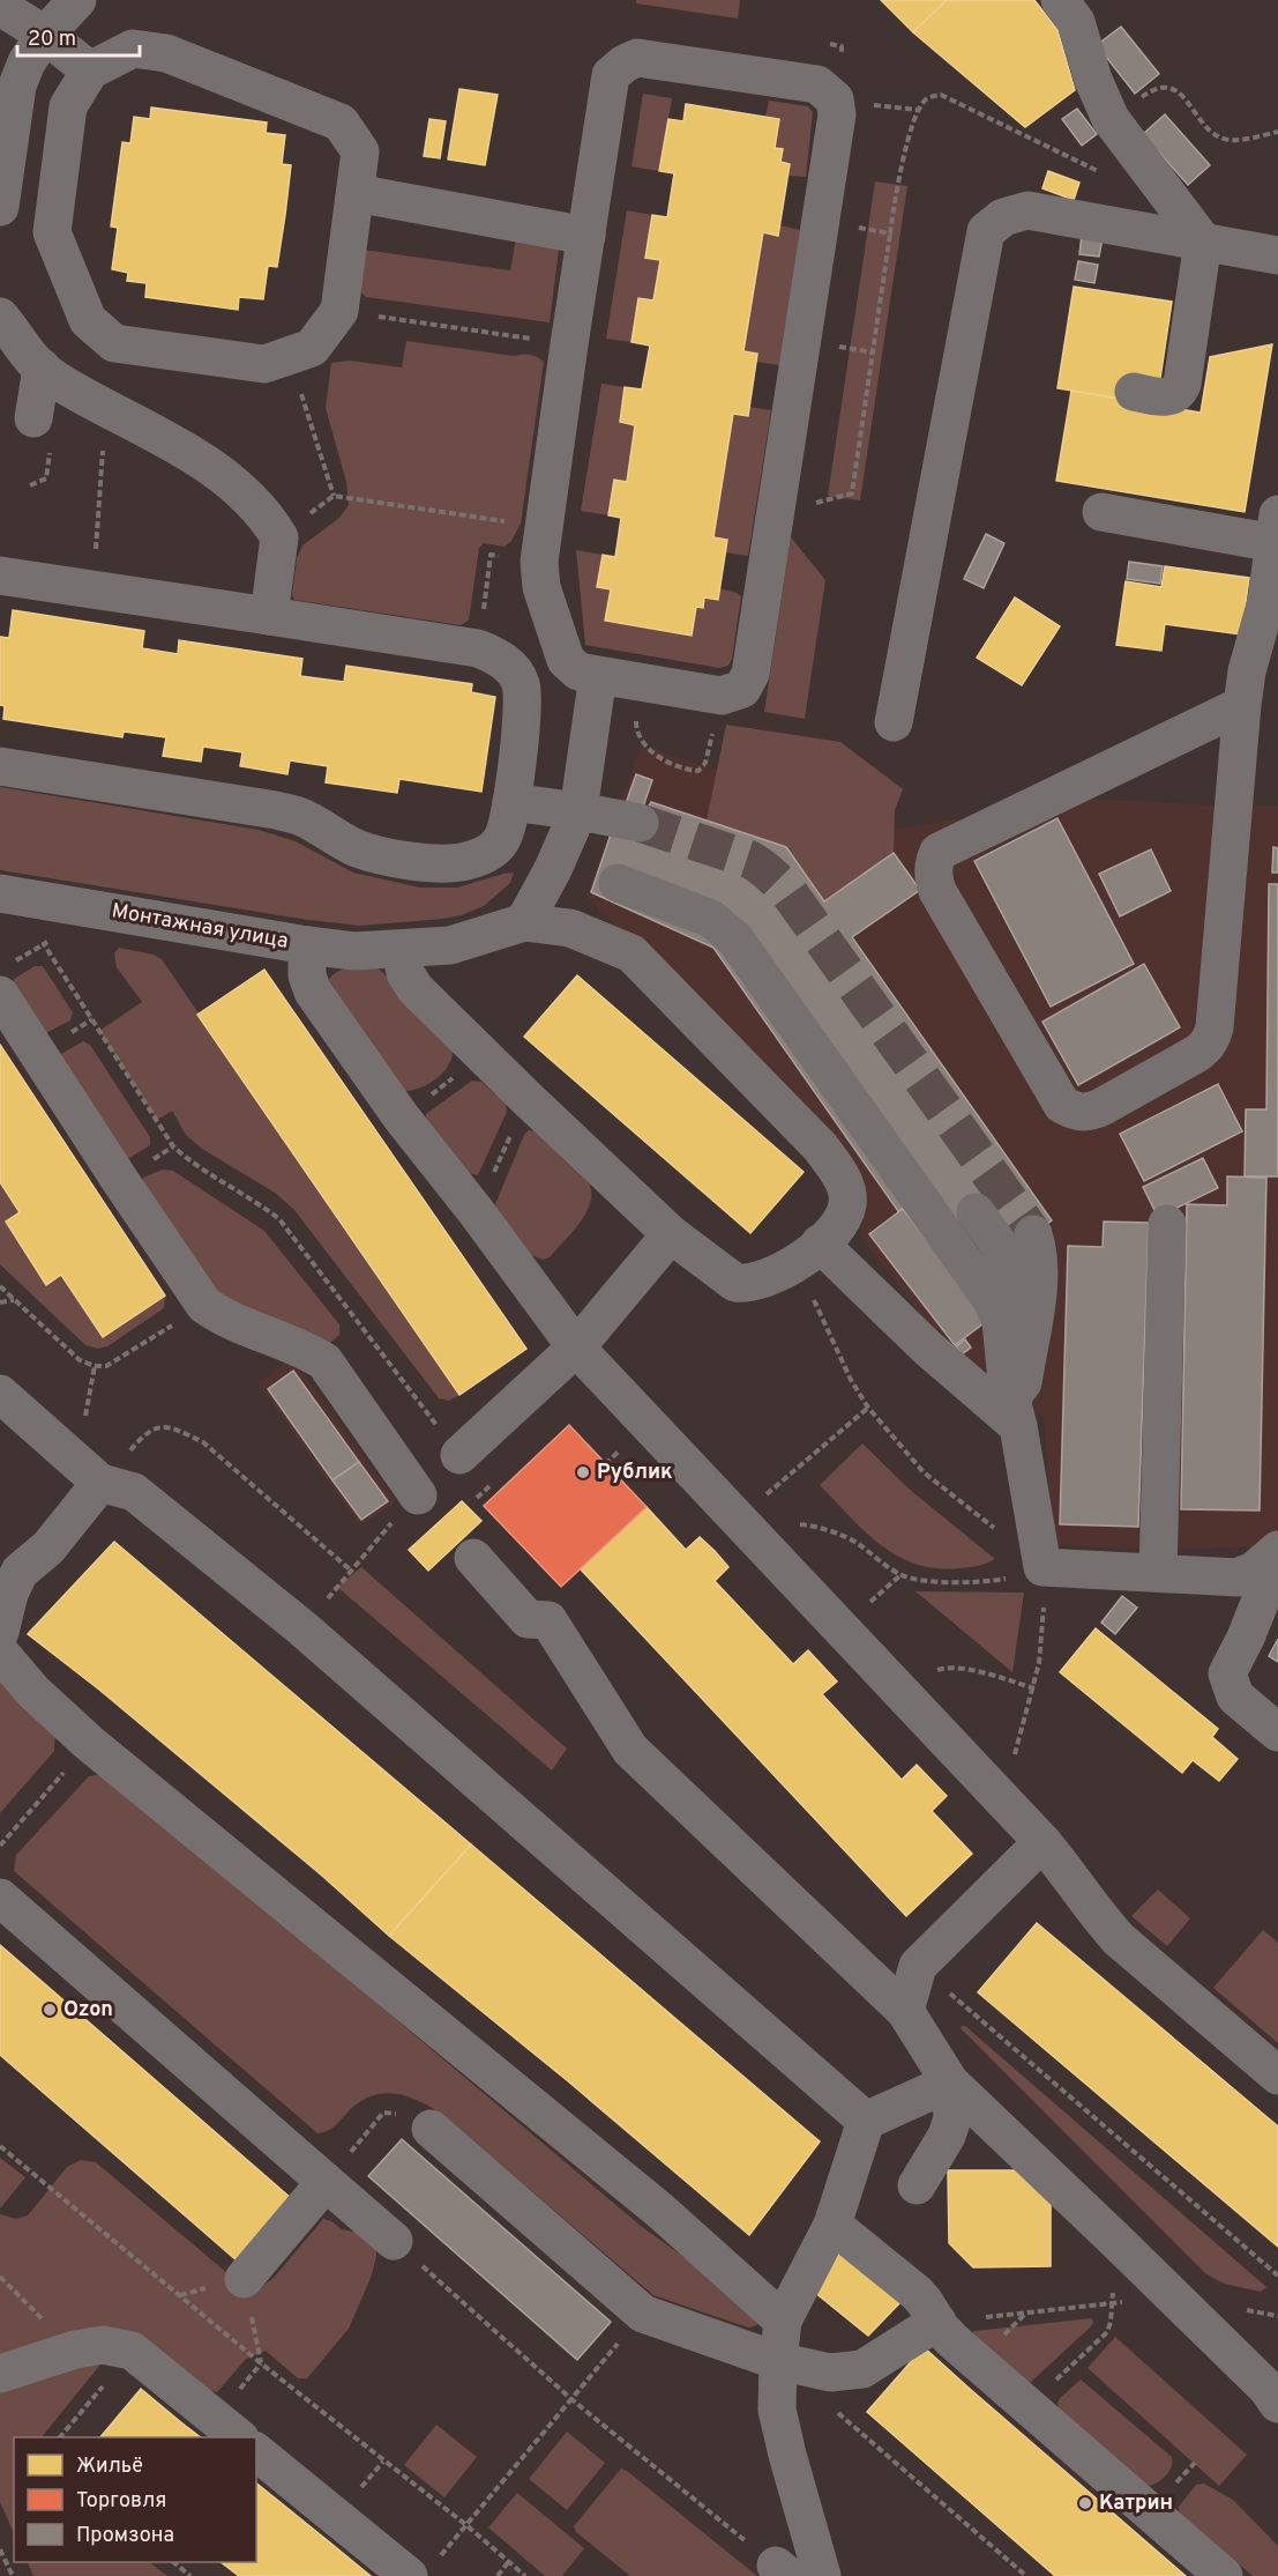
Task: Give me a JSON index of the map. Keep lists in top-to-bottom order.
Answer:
{
  "streets": {
    "lane": ["Монтажная улица"]
  },
  "places": ["Рублик", "Ozon", "Катрин"],
  "legend": ["Жильё", "Торговля", "Промзона"],
  "scale_bar": "20 m"
}
